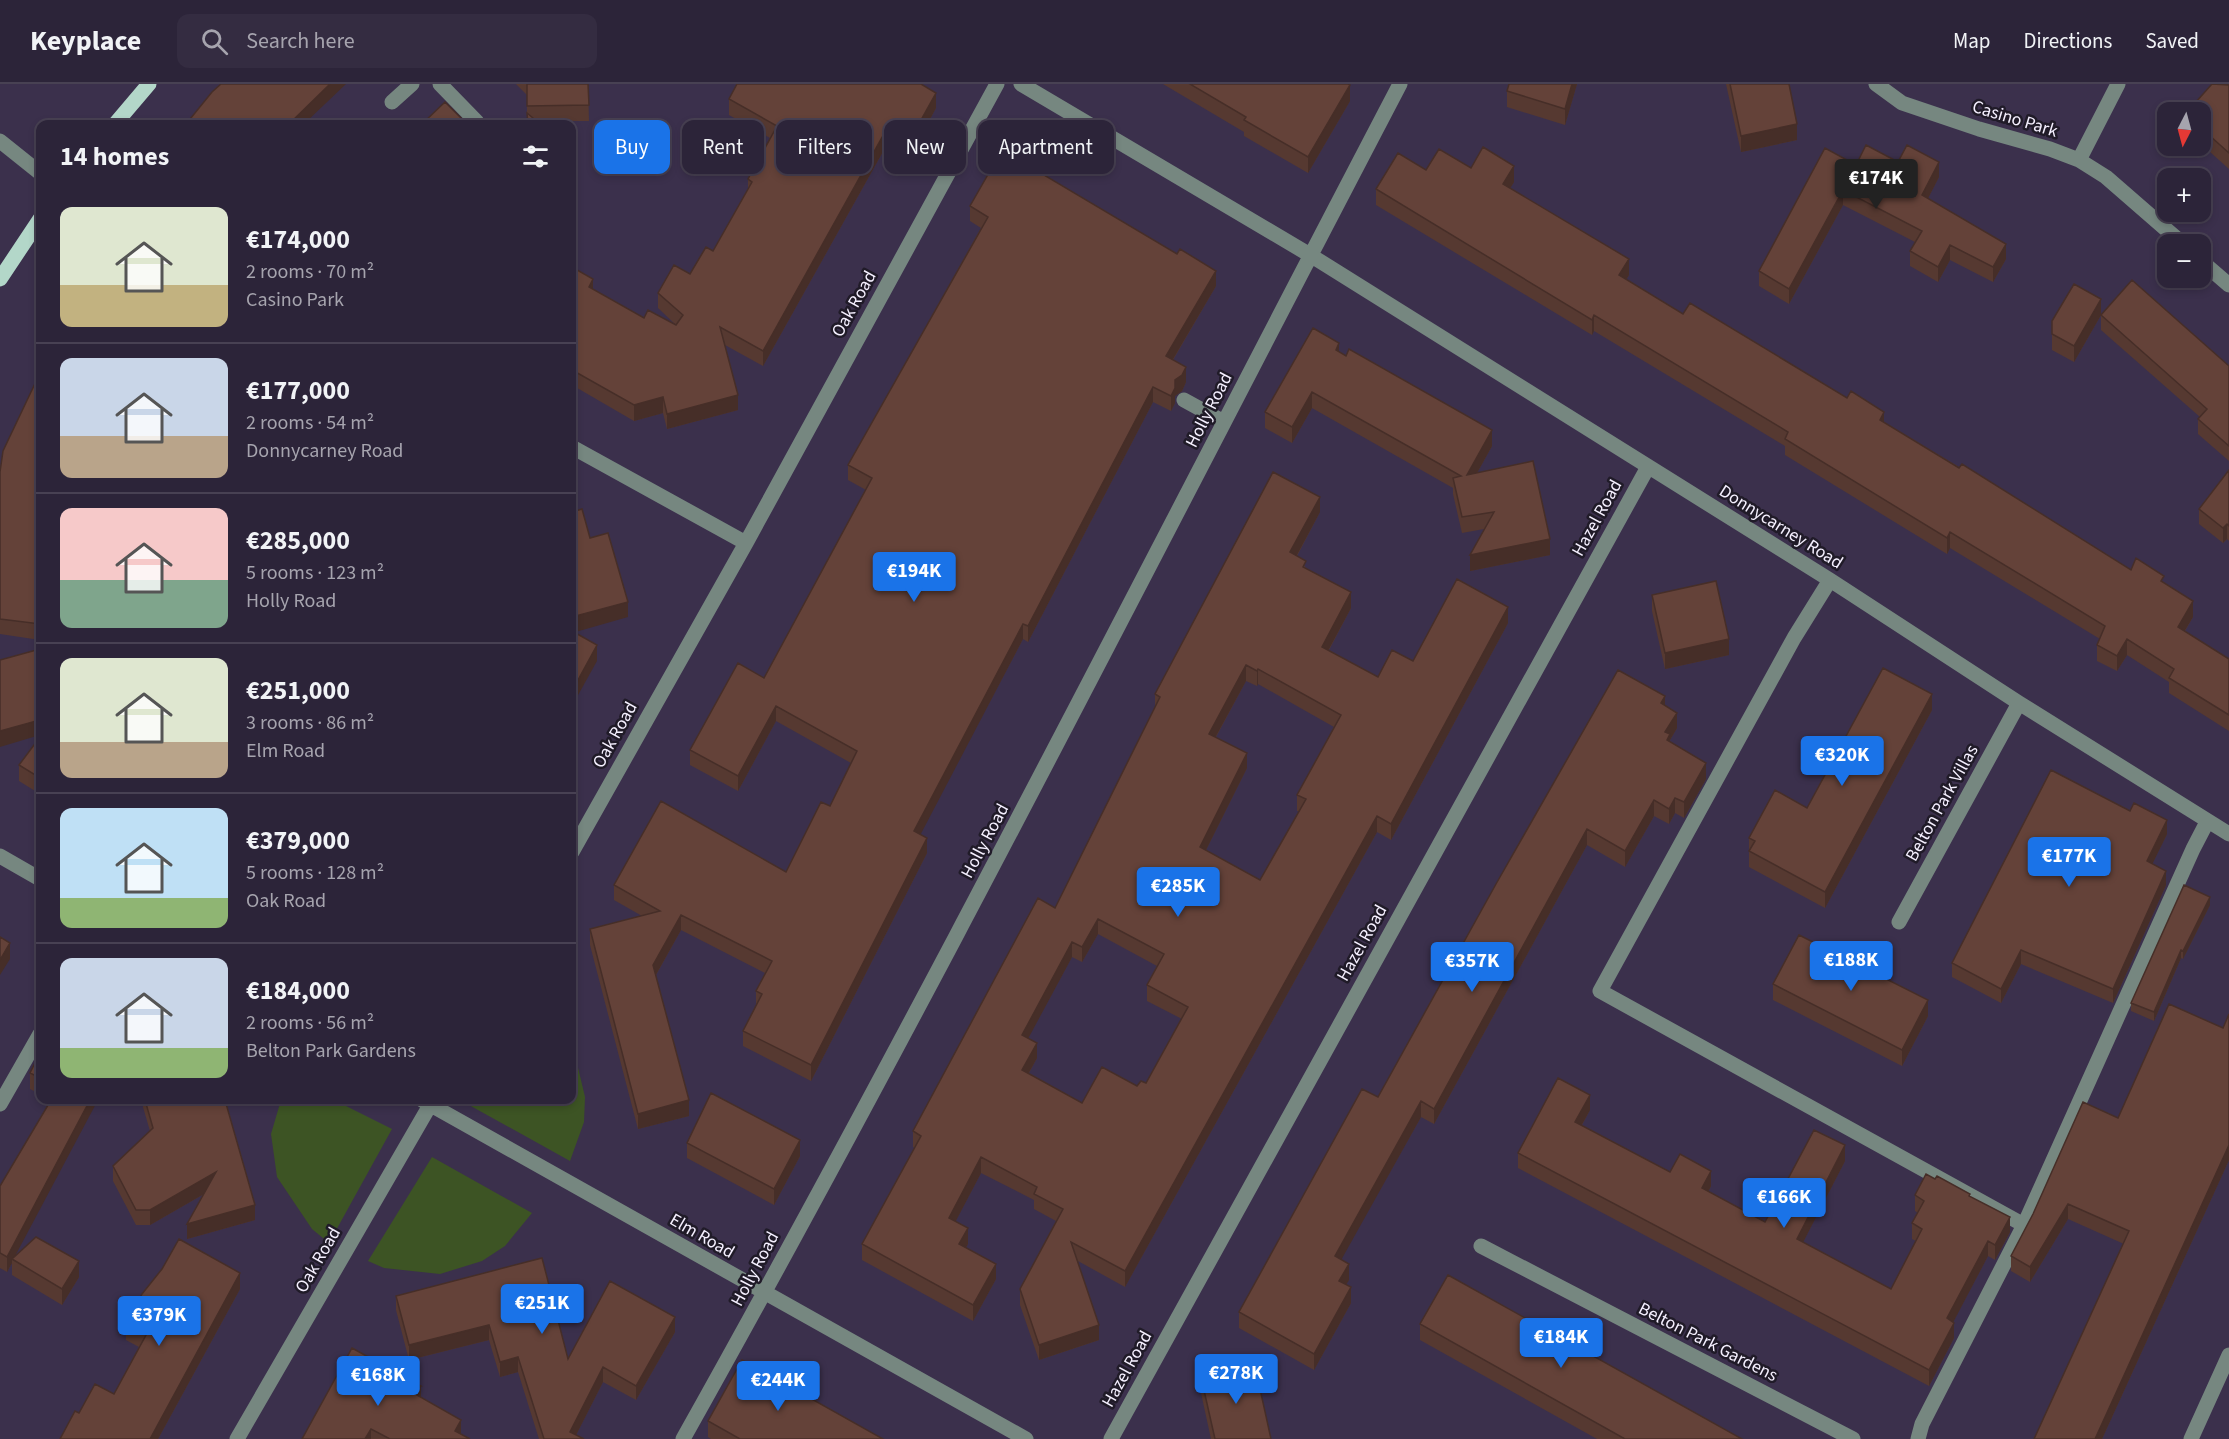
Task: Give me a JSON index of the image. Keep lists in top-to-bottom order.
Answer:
{
  "streets": {
    "street": [
      "Casino Park",
      "Oak Road",
      "Holly Road",
      "Hazel Road",
      "Donnycarney Road",
      "Belton Park Villas",
      "Elm Road",
      "Belton Park Gardens"
    ]
  },
  "crossings": [
    ["Holly Road", "Donnycarney Road"],
    ["Holly Road", "Elm Road"],
    ["Hazel Road", "Donnycarney Road"],
    ["Donnycarney Road", "Belton Park Villas"]
  ],
  "north": "bottom",
  "page": {
    "header": "Keyplace",
    "search": "Search here",
    "nav": ["Map", "Directions", "Saved"],
    "map_buttons": ["+", "−"],
    "chip": [
      "Buy",
      "Rent",
      "Filters",
      "New",
      "Apartment"
    ],
    "heading": "14 homes",
    "price": [
      "€174K",
      "€194K",
      "€320K",
      "€177K",
      "€285K",
      "€188K",
      "€357K",
      "€166K",
      "€251K",
      "€379K",
      "€184K",
      "€278K",
      "€168K",
      "€244K"
    ],
    "list": [
      {
        "name": "€174,000",
        "note": "2 rooms · 70 m² · Casino Park"
      },
      {
        "name": "€177,000",
        "note": "2 rooms · 54 m² · Donnycarney Road"
      },
      {
        "name": "€285,000",
        "note": "5 rooms · 123 m² · Holly Road"
      },
      {
        "name": "€251,000",
        "note": "3 rooms · 86 m² · Elm Road"
      },
      {
        "name": "€379,000",
        "note": "5 rooms · 128 m² · Oak Road"
      },
      {
        "name": "€184,000",
        "note": "2 rooms · 56 m² · Belton Park Gardens"
      }
    ]
  }
}
